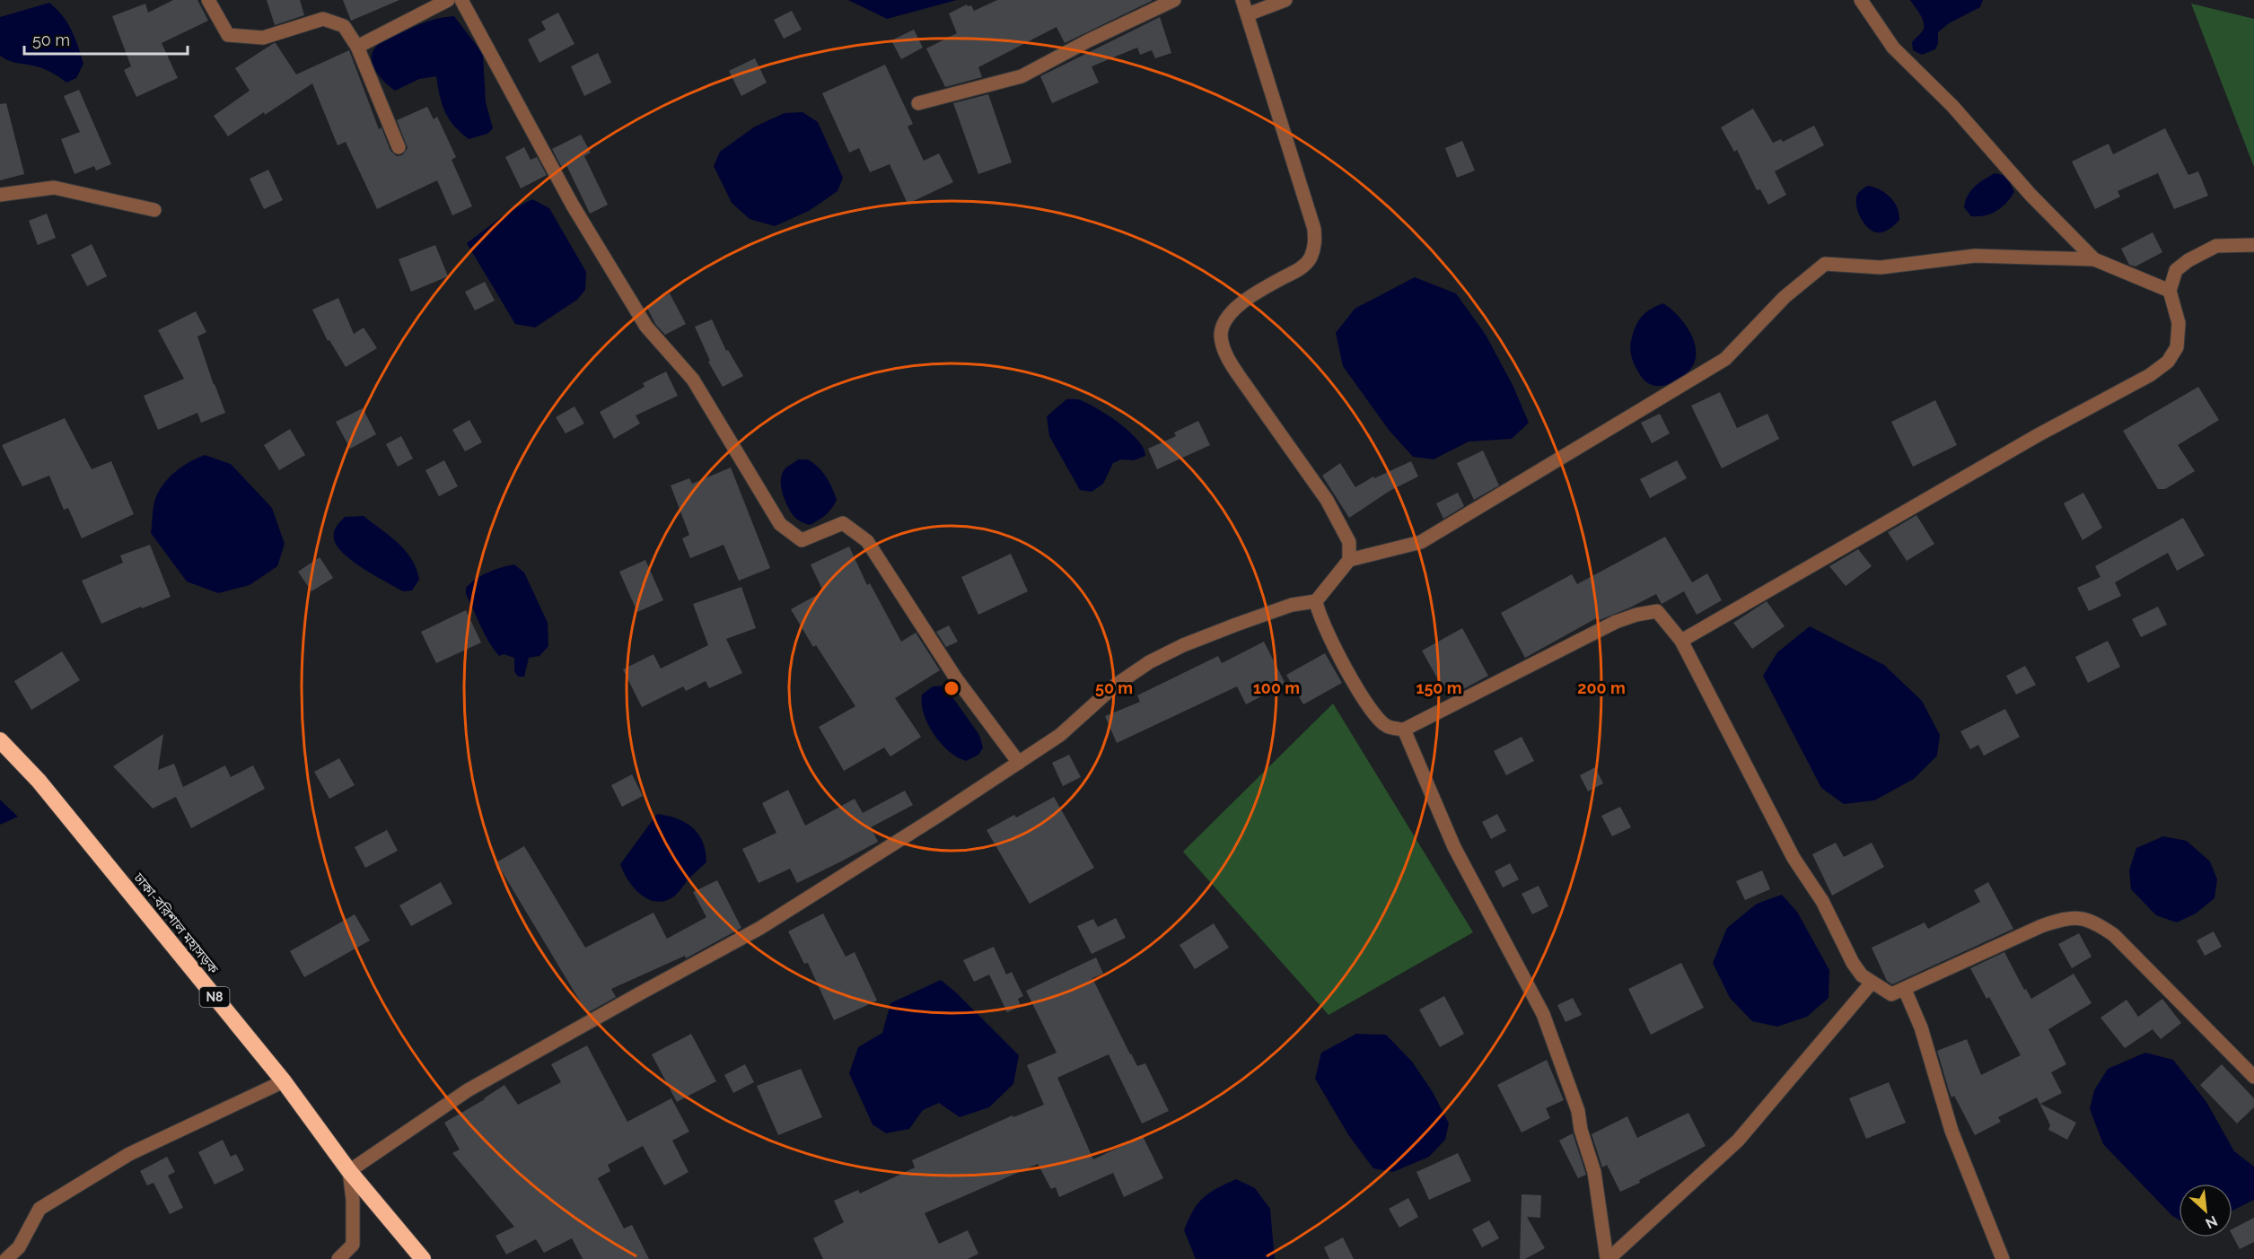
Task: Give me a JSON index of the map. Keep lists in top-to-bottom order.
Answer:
{
  "streets": {
    "highway": ["ঢাকা-বরিশাল মহাসড়ক", "N8"]
  },
  "scale_bar": "50 m",
  "north": "bottom right",
  "rings": [
    "50 m",
    "100 m",
    "150 m",
    "200 m"
  ]
}
